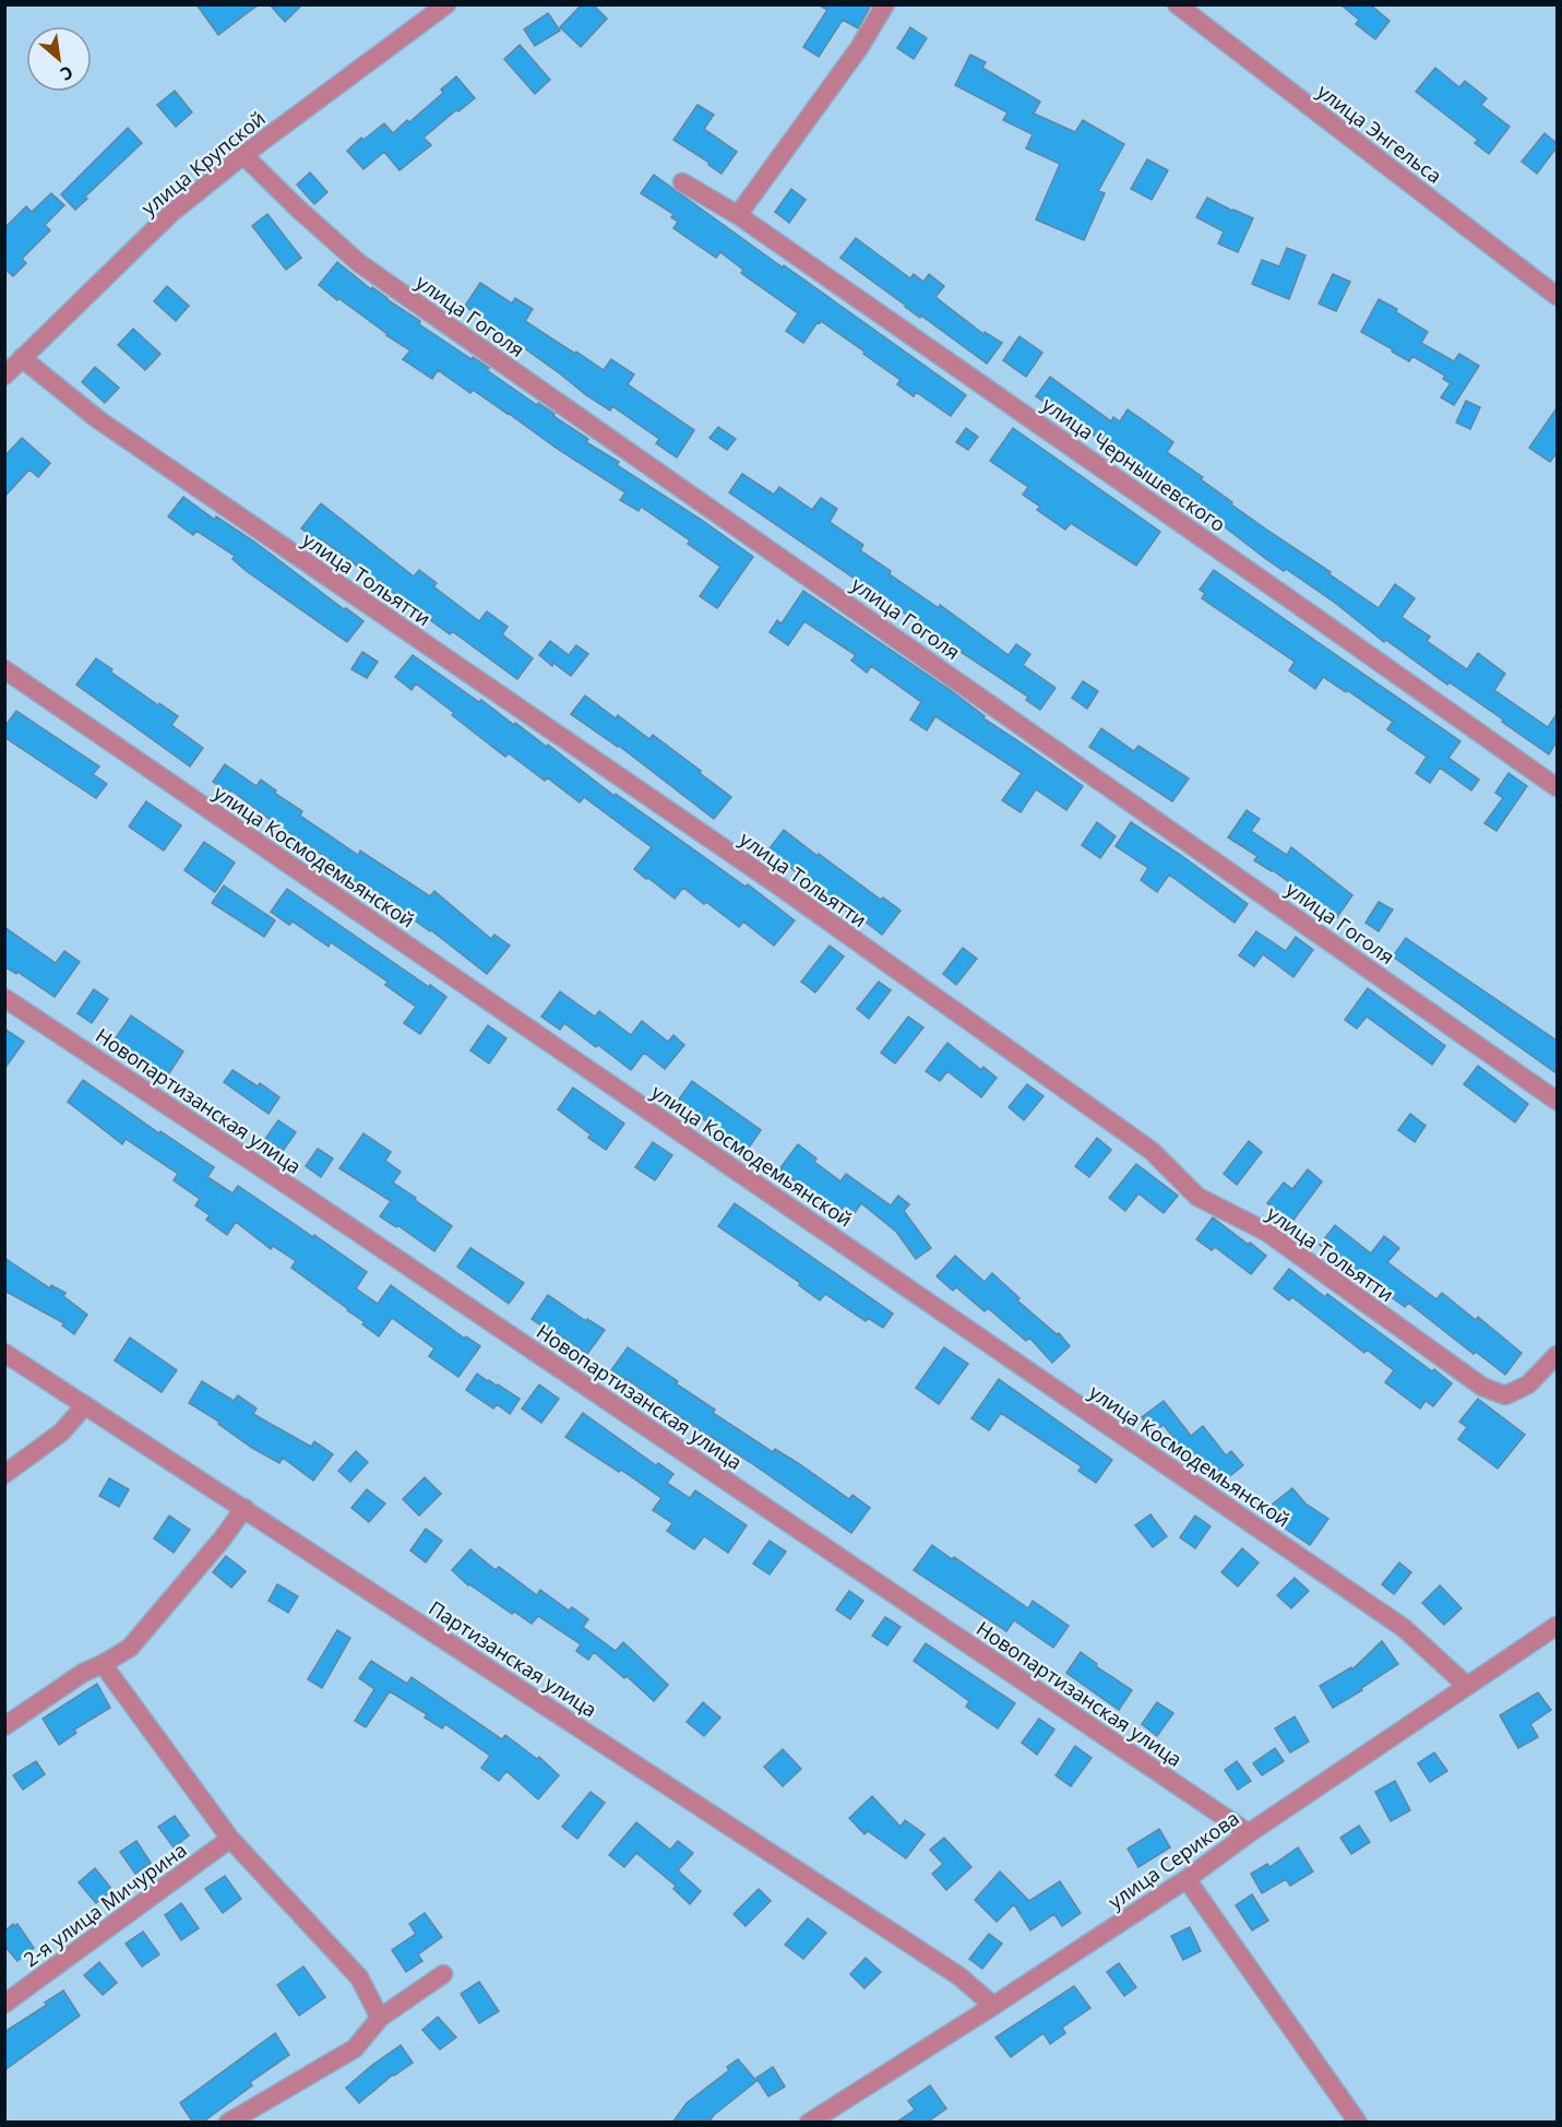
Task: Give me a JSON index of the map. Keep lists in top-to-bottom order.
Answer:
{
  "streets": {
    "street": [
      "улица Энгельса",
      "улица Крупской",
      "улица Гоголя",
      "улица Чернышевского",
      "улица Тольятти",
      "улица Космодемьянской",
      "Новопартизанская улица",
      "Партизанская улица",
      "улица Серикова",
      "2-я улица Мичурина"
    ]
  },
  "crossings": [
    ["улица Крупской", "улица Гоголя"],
    ["улица Крупской", "улица Тольятти"],
    ["улица Космодемьянской", "улица Серикова"],
    ["Новопартизанская улица", "улица Серикова"],
    ["Партизанская улица", "улица Серикова"]
  ],
  "north": "bottom right"
}
